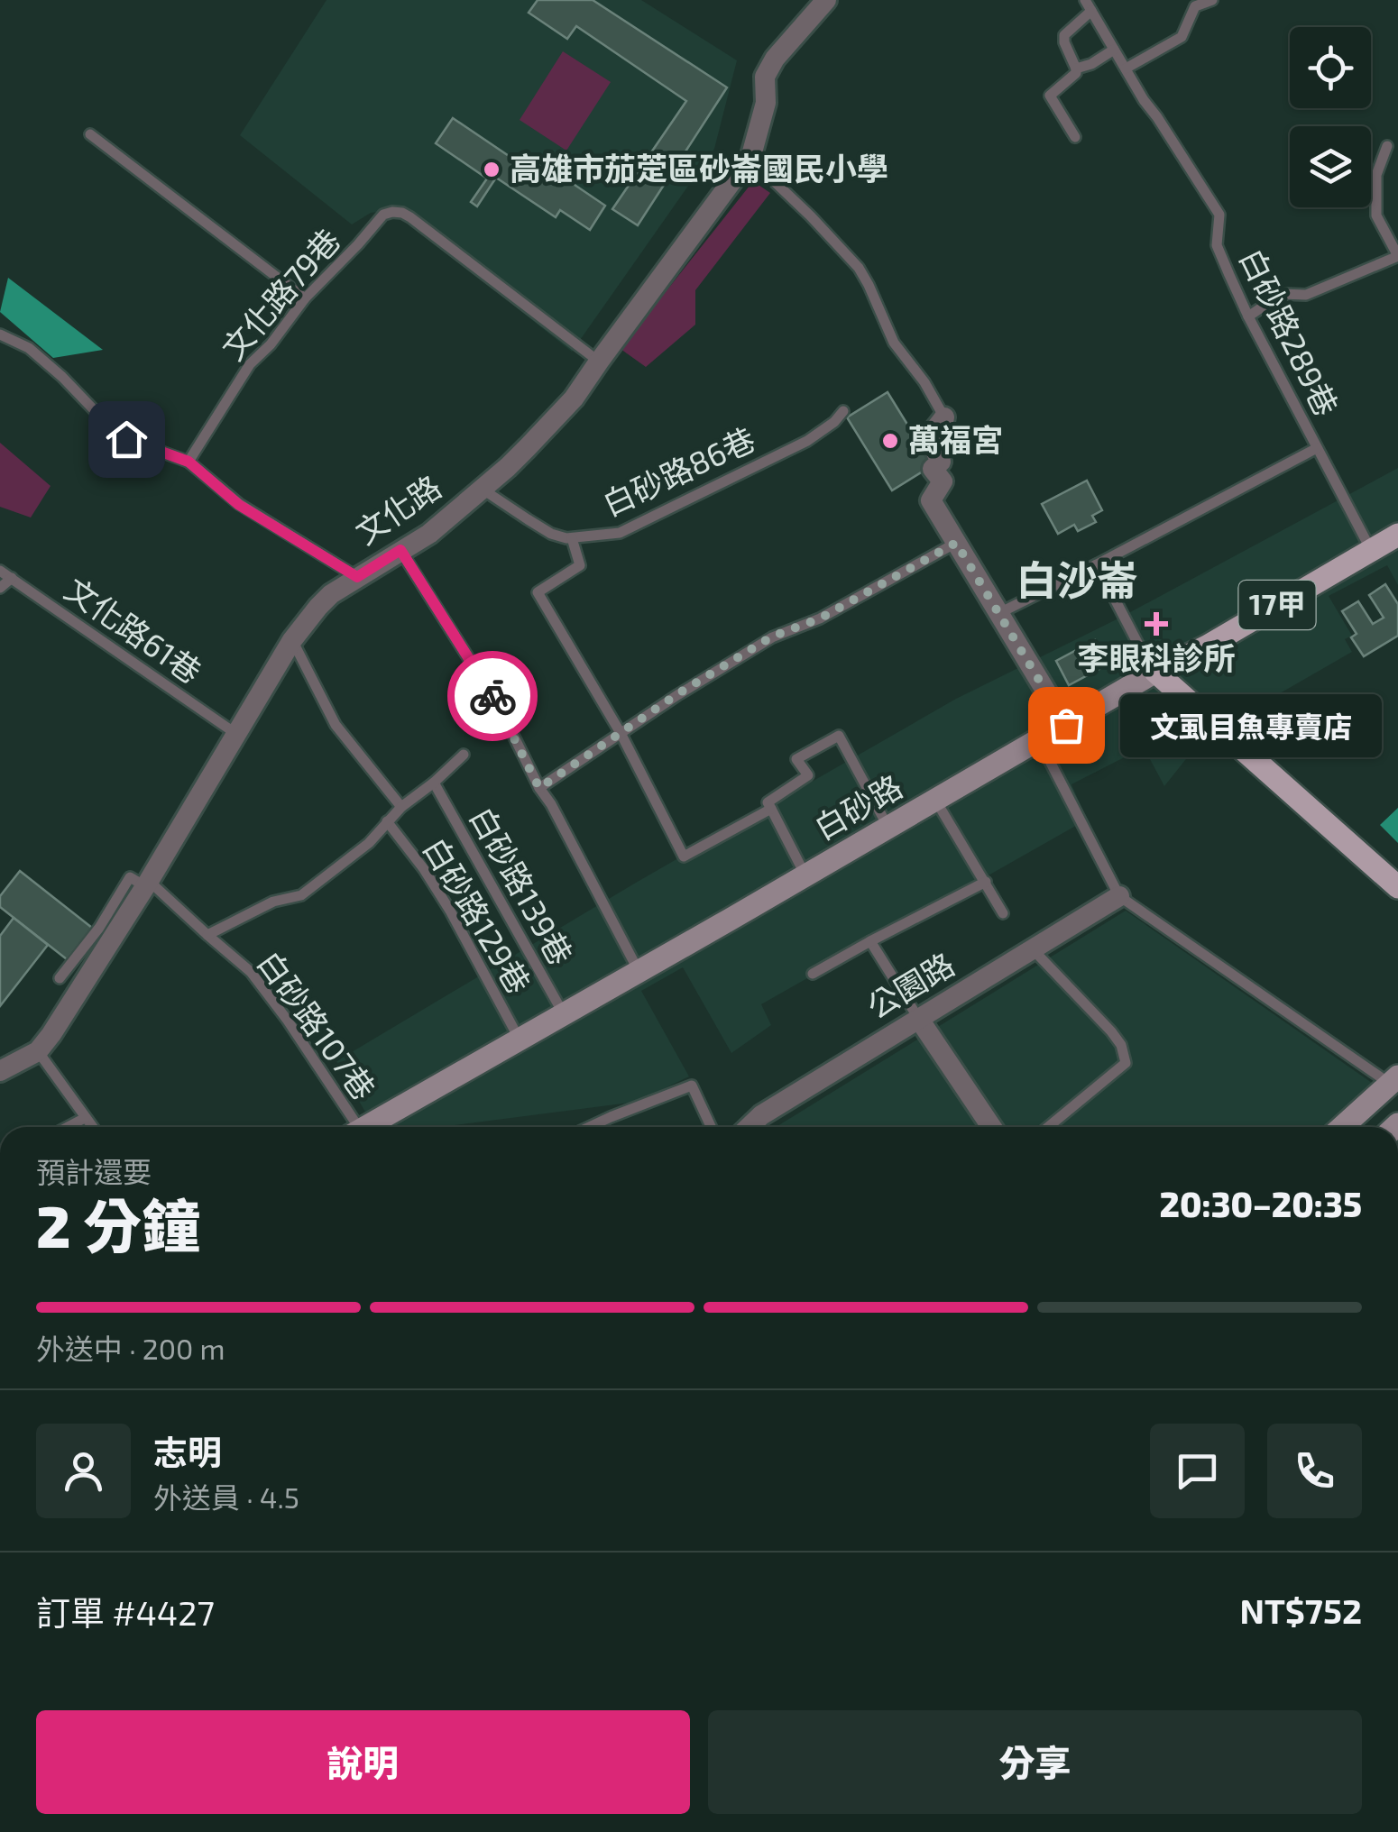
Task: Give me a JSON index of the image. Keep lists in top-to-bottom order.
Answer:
{
  "streets": {
    "main road": ["17甲", "白砂路"],
    "street": ["文化路", "公園路"],
    "lane": [
      "文化路79巷",
      "白砂路289巷",
      "白砂路86巷",
      "文化路61巷",
      "白砂路139巷",
      "白砂路129巷",
      "白砂路107巷"
    ]
  },
  "crossings": [
    ["文化路79巷", "文化路"],
    ["白砂路289巷", "白砂路"],
    ["白砂路86巷", "文化路"],
    ["文化路", "文化路61巷"],
    ["文化路", "白砂路107巷"],
    ["白砂路", "白砂路139巷"],
    ["白砂路", "白砂路129巷"]
  ],
  "districts": ["白沙崙"],
  "places": {
    "other": ["高雄市茄萣區砂崙國民小學", "萬福宮", "文虱目魚專賣店"],
    "health": ["李眼科診所"]
  },
  "page": {
    "bubble": "文虱目魚專賣店",
    "heading": ["2 分鐘", "預計還要", "20:30–20:35"],
    "panel": [
      "志明",
      "外送員 · 4.5",
      "訂單 #4427",
      "NT$752"
    ],
    "bar": "外送中 · 200 m",
    "buttons": ["說明", "分享"]
  }
}
